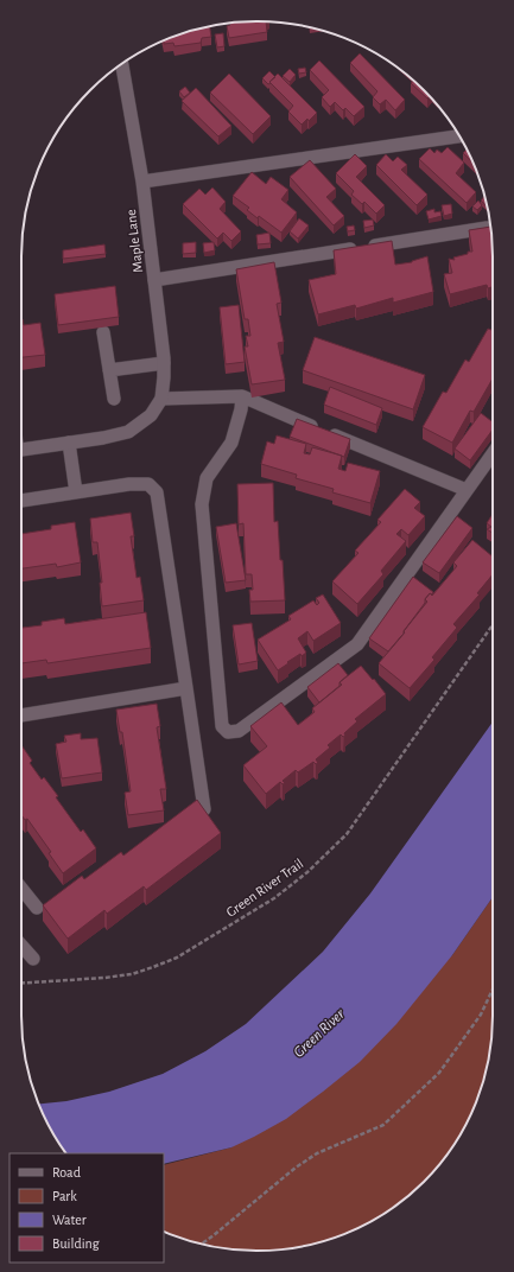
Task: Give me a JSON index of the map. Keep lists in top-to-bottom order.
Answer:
{
  "streets": {
    "street": ["Maple Lane"],
    "path": ["Green River Trail"]
  },
  "water": ["Green River"],
  "legend": [
    "Road",
    "Park",
    "Water",
    "Building"
  ]
}
